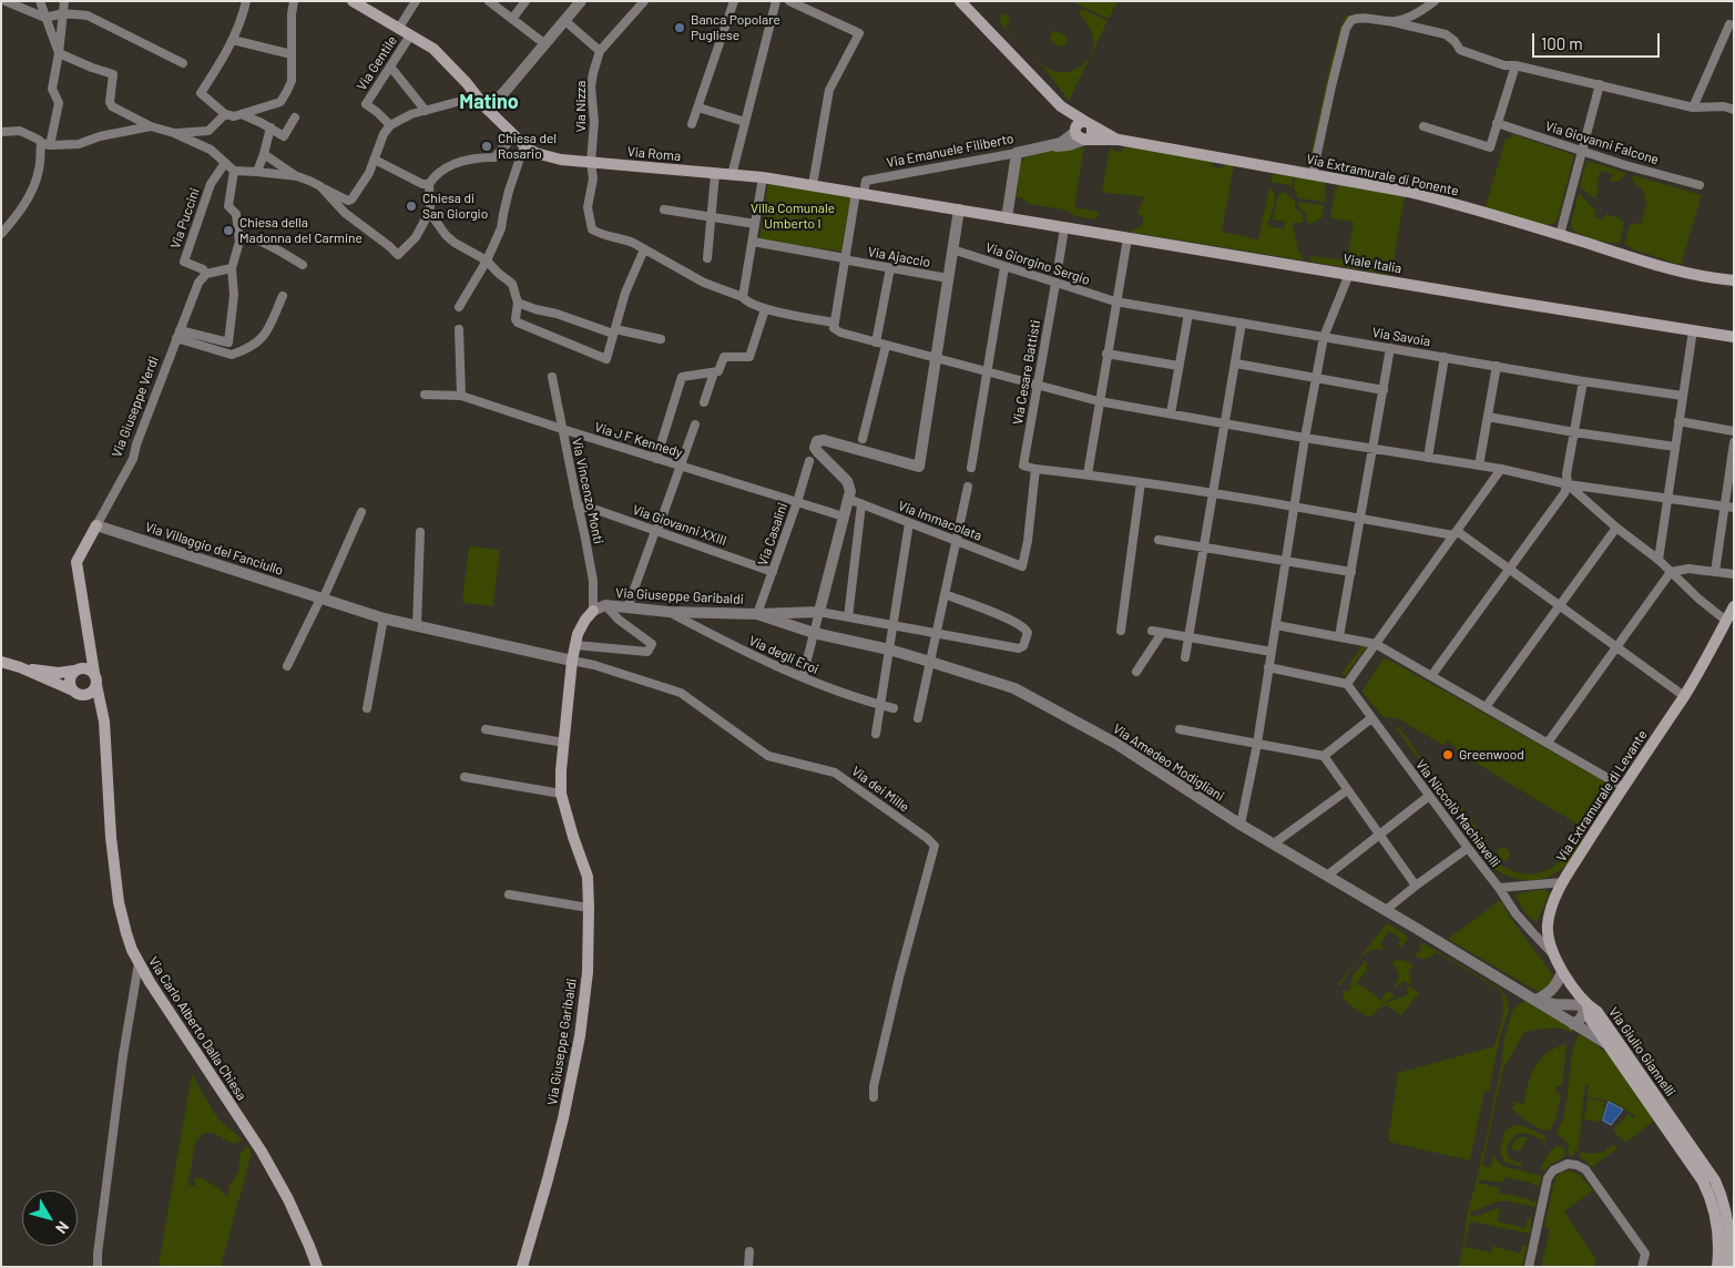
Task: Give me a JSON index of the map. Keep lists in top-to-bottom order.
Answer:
{
  "streets": {
    "main road": [
      "Via Roma",
      "Via Extramurale di Ponente",
      "Viale Italia",
      "Via Giuseppe Verdi",
      "Via Giuseppe Garibaldi",
      "Via Extramurale di Levante",
      "Via Carlo Alberto Dalla Chiesa",
      "Via Giulio Giannelli"
    ],
    "street": [
      "Via Gentile",
      "Via Nizza",
      "Via Giovanni Falcone",
      "Via Emanuele Filiberto",
      "Via Puccini",
      "Via Ajaccio",
      "Via Giorgino Sergio",
      "Via Savoia",
      "Via Cesare Battisti",
      "Via J F Kennedy",
      "Via Vincenzo Monti",
      "Via Immacolata",
      "Via Giovanni XXIII",
      "Via Casalini",
      "Via Villaggio del Fanciullo",
      "Via degli Eroi",
      "Via Amedeo Modigliani",
      "Via dei Mille",
      "Via Niccolò Machiavelli"
    ]
  },
  "crossings": [
    ["Via Gentile", "Via Roma"],
    ["Via Nizza", "Via Roma"],
    ["Via Emanuele Filiberto", "Via Roma"],
    ["Via Emanuele Filiberto", "Via Extramurale di Ponente"],
    ["Via Roma", "Viale Italia"],
    ["Via Puccini", "Via Giuseppe Verdi"],
    ["Via Giorgino Sergio", "Via Savoia"],
    ["Via Giorgino Sergio", "Via Cesare Battisti"],
    ["Via Cesare Battisti", "Via Immacolata"],
    ["Via Giuseppe Verdi", "Via Villaggio del Fanciullo"],
    ["Via Giuseppe Verdi", "Via Carlo Alberto Dalla Chiesa"],
    ["Via J F Kennedy", "Via Vincenzo Monti"],
    ["Via J F Kennedy", "Via Casalini"],
    ["Via Vincenzo Monti", "Via Giovanni XXIII"],
    ["Via Vincenzo Monti", "Via Giuseppe Garibaldi"],
    ["Via Giovanni XXIII", "Via Casalini"],
    ["Via Casalini", "Via Giuseppe Garibaldi"],
    ["Via Casalini", "Via Amedeo Modigliani"],
    ["Via Villaggio del Fanciullo", "Via Giuseppe Garibaldi"],
    ["Via Villaggio del Fanciullo", "Via dei Mille"],
    ["Via Giuseppe Garibaldi", "Via degli Eroi"],
    ["Via Giuseppe Garibaldi", "Via Amedeo Modigliani"],
    ["Via Giuseppe Garibaldi", "Via dei Mille"],
    ["Via Amedeo Modigliani", "Via Extramurale di Levante"],
    ["Via Amedeo Modigliani", "Via Giulio Giannelli"],
    ["Via Extramurale di Levante", "Via Niccolò Machiavelli"],
    ["Via Extramurale di Levante", "Via Giulio Giannelli"]
  ],
  "districts": ["Matino"],
  "parks": ["Villa Comunale Umberto I"],
  "places": [
    "Banca Popolare Pugliese",
    "Chiesa del Rosario",
    "Chiesa di San Giorgio",
    "Chiesa della Madonna del Carmine",
    "Greenwood"
  ],
  "scale_bar": "100 m",
  "north": "bottom right"
}
